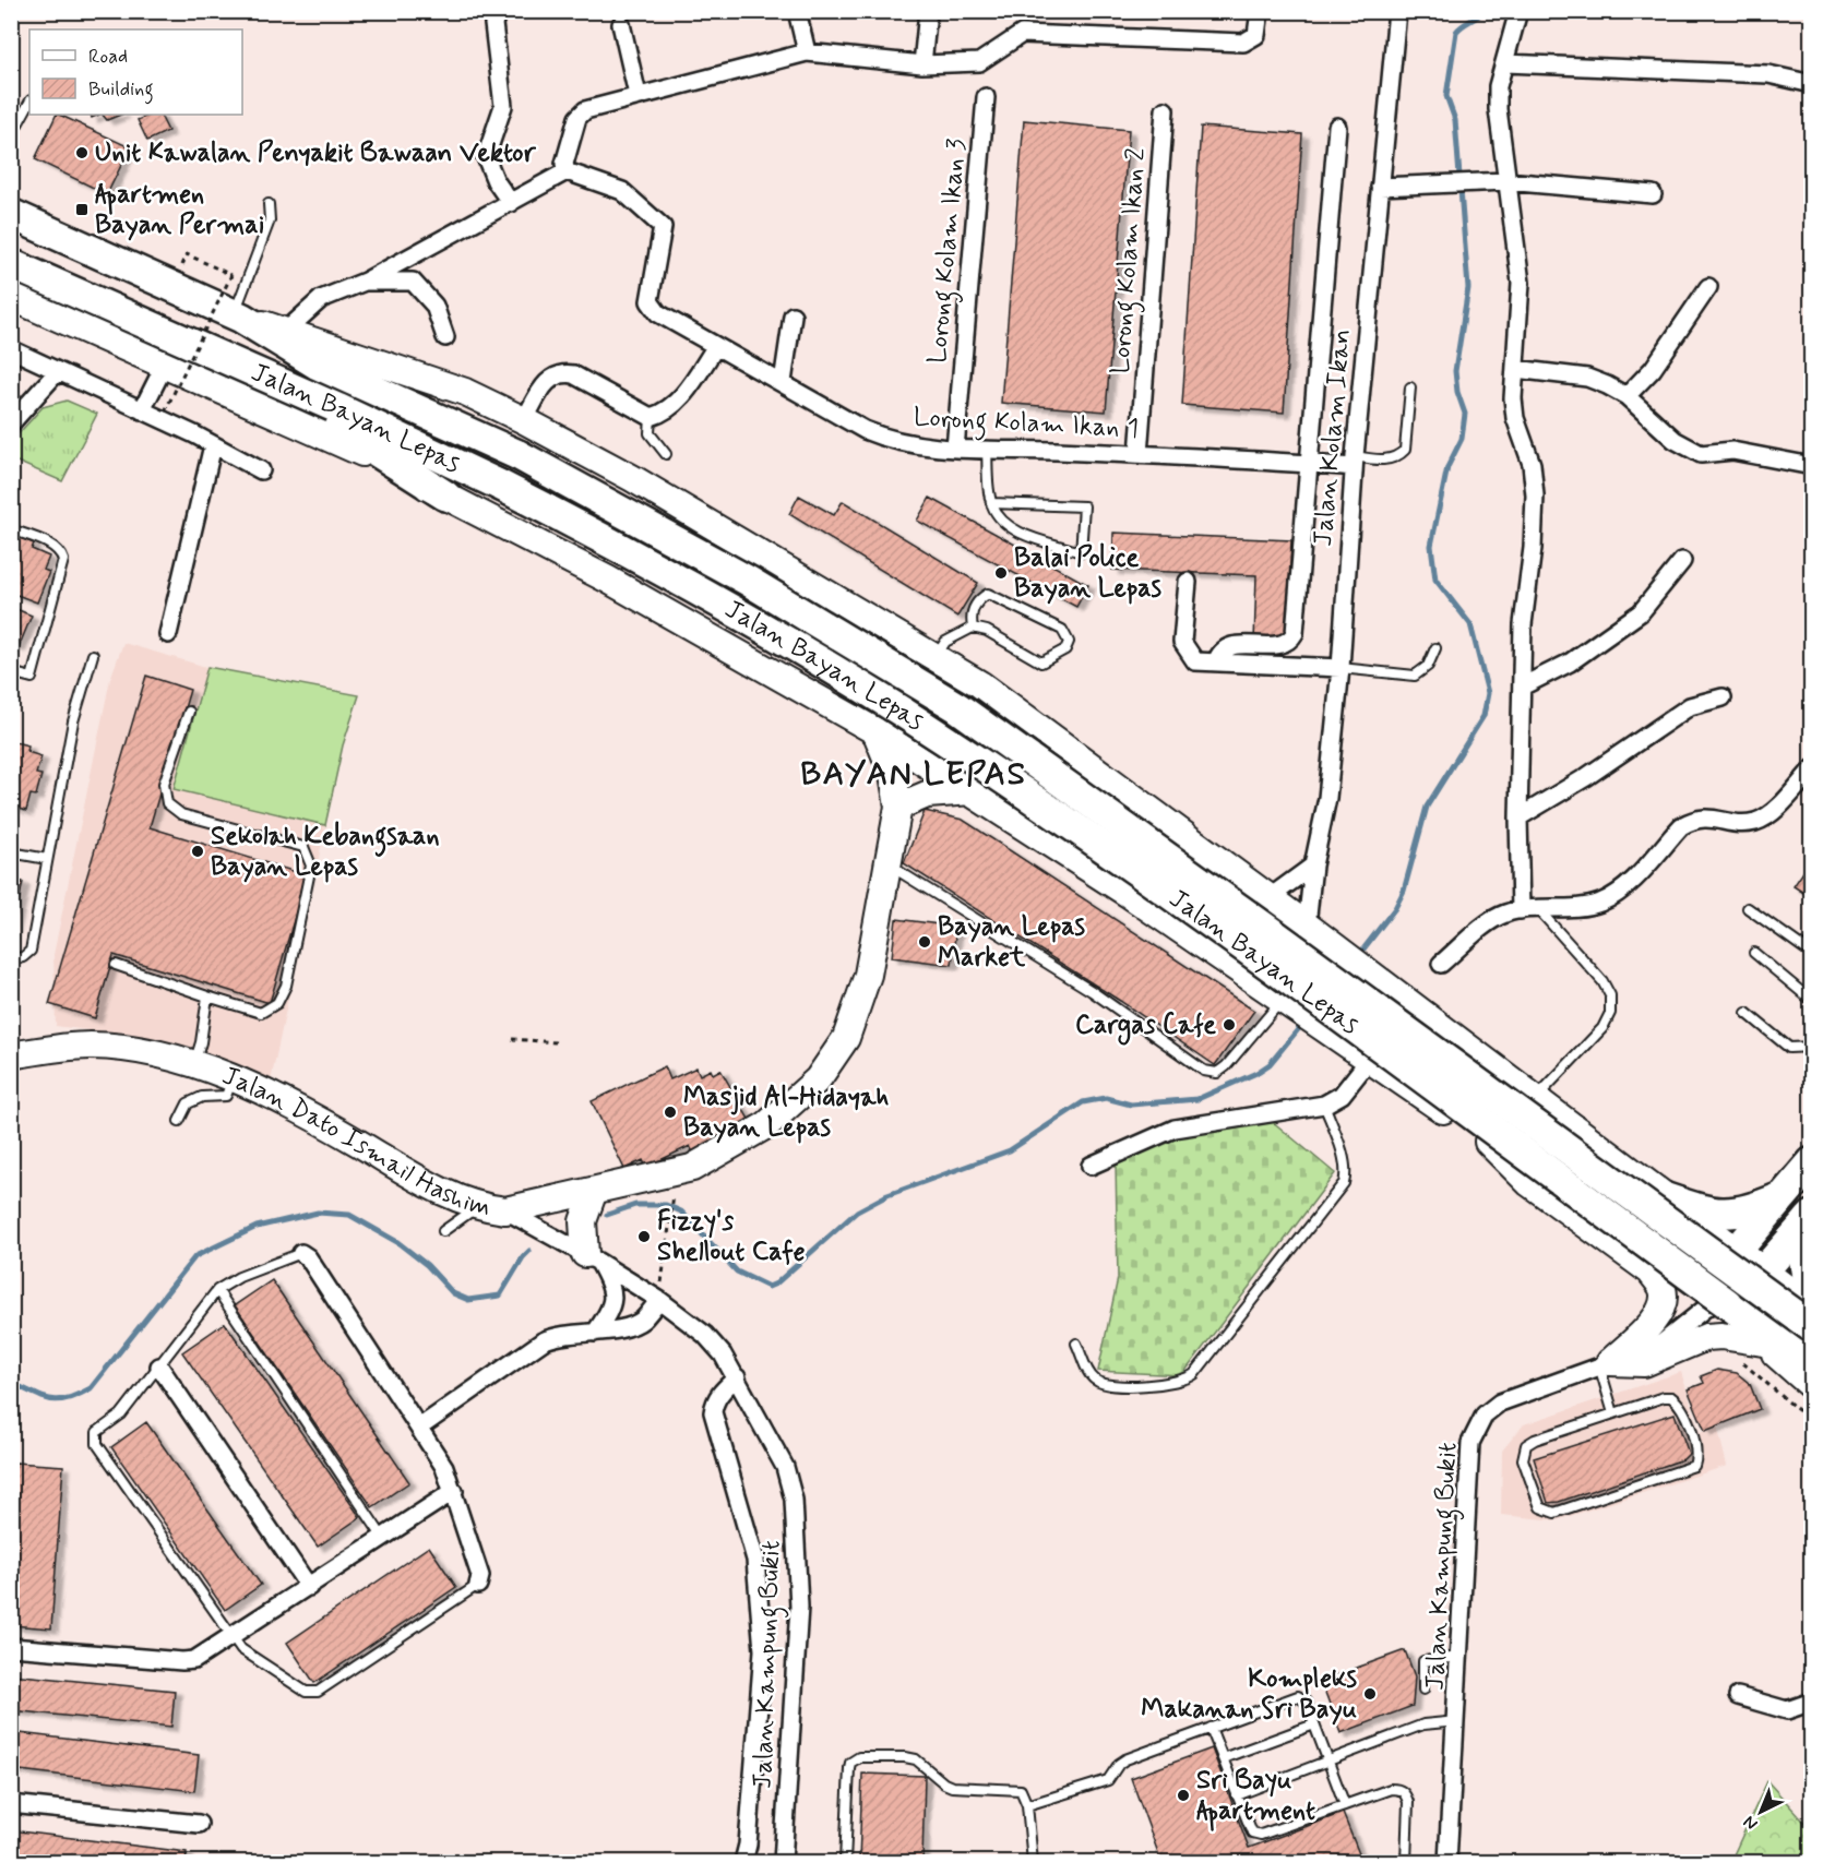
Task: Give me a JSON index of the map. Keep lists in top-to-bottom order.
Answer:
{
  "streets": {
    "highway": ["Jalan Bayan Lepas"],
    "main road": ["Jalan Dato Ismail Hashim"],
    "street": [
      "Lorong Kolam Ikan 3",
      "Lorong Kolam Ikan 2",
      "Lorong Kolam Ikan 1",
      "Jalan Kolam Ikan",
      "Jalan Kampung Bukit"
    ]
  },
  "crossings": [
    ["Lorong Kolam Ikan 3", "Lorong Kolam Ikan 1"],
    ["Lorong Kolam Ikan 2", "Lorong Kolam Ikan 1"],
    ["Jalan Bayan Lepas", "Jalan Kolam Ikan"],
    ["Jalan Bayan Lepas", "Jalan Dato Ismail Hashim"],
    ["Jalan Bayan Lepas", "Jalan Kampung Bukit"],
    ["Lorong Kolam Ikan 1", "Jalan Kolam Ikan"],
    ["Jalan Dato Ismail Hashim", "Jalan Kampung Bukit"]
  ],
  "districts": ["BAYAN LEPAS"],
  "places": {
    "other": [
      "Unit Kawalan Penyakit Bawaan Vektor",
      "Balai Police Bayan Lepas",
      "Sekolah Kebangsaan Bayan Lepas",
      "Bayan Lepas Market",
      "Cargas Cafe",
      "Masjid Al-Hidayah Bayan Lepas",
      "Fizzy's Shellout Cafe",
      "Kompleks Makanan Sri Bayu",
      "Sri Bayu Apartment"
    ],
    "transit": ["Apartmen Bayan Permai"]
  },
  "legend": ["Road", "Building"],
  "north": "bottom left"
}
